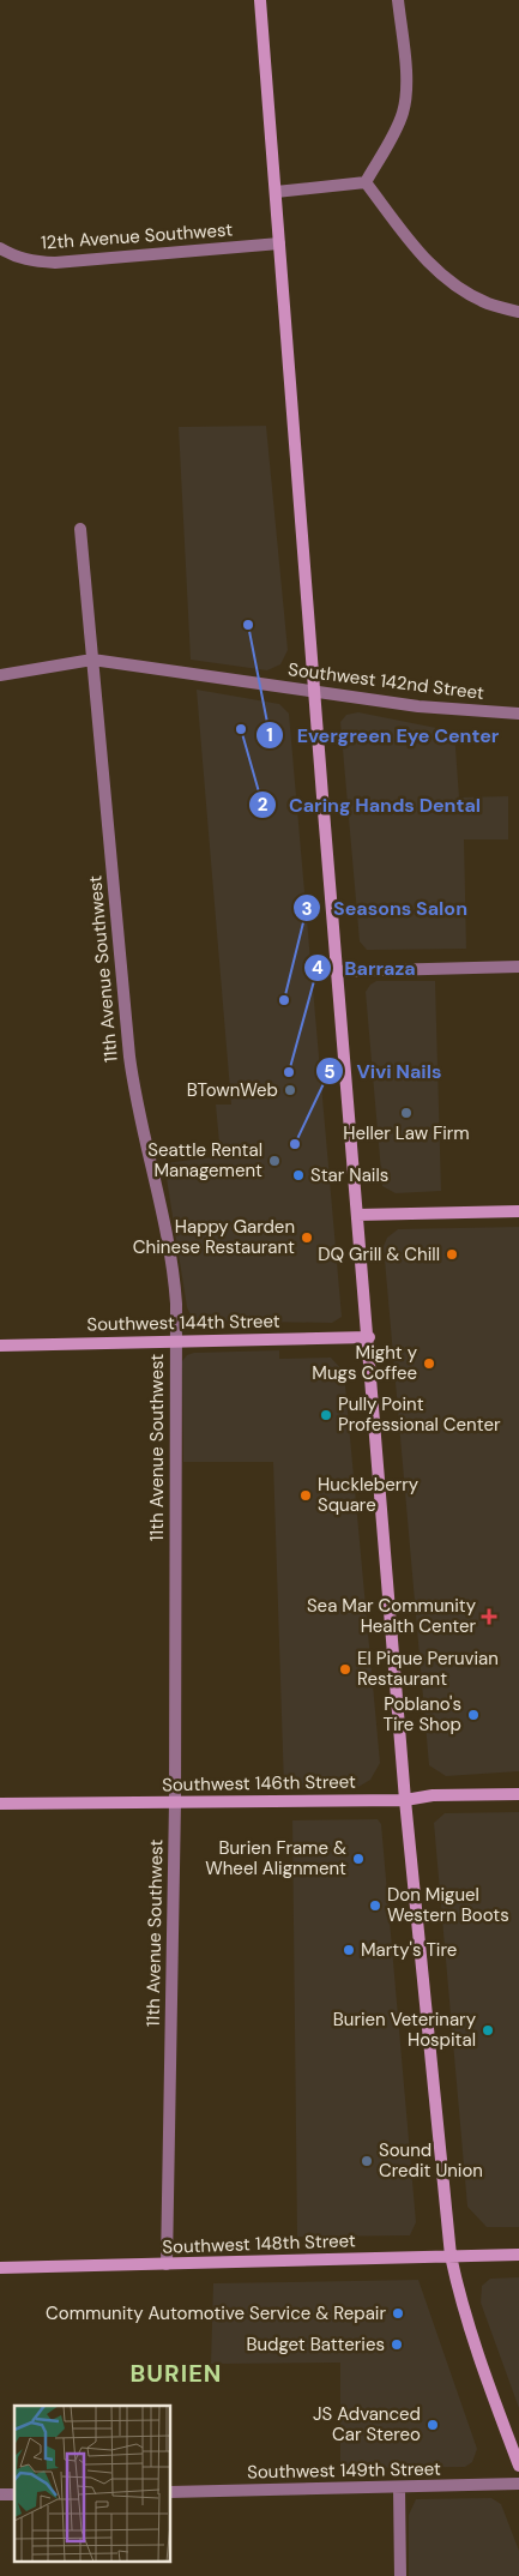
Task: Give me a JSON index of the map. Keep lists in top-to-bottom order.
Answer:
{
  "streets": {
    "main road": ["Southwest 144th Street", "Southwest 146th Street", "Southwest 148th Street"],
    "street": [
      "12th Avenue Southwest",
      "Southwest 142nd Street",
      "11th Avenue Southwest",
      "Southwest 149th Street"
    ]
  },
  "crossings": [
    ["Southwest 142nd Street", "11th Avenue Southwest"],
    ["11th Avenue Southwest", "Southwest 144th Street"],
    ["11th Avenue Southwest", "Southwest 146th Street"],
    ["11th Avenue Southwest", "Southwest 148th Street"]
  ],
  "districts": ["BURIEN"],
  "places": {
    "other": [
      "Evergreen Eye Center",
      "Caring Hands Dental",
      "Seasons Salon",
      "Barraza",
      "BTownWeb",
      "Heller Law Firm",
      "Vivi Nails",
      "Seattle Rental Management",
      "Star Nails",
      "Happy Garden Chinese Restaurant",
      "DQ Grill & Chill",
      "Might y Mugs Coffee",
      "Pully Point Professional Center",
      "Huckleberry Square",
      "El Pique Peruvian Restaurant",
      "Poblano's Tire Shop",
      "Burien Frame & Wheel Alignment",
      "Don Miguel Western Boots",
      "Marty's Tire",
      "Burien Veterinary Hospital",
      "Sound Credit Union",
      "Community Automotive Service & Repair",
      "Budget Batteries",
      "JS Advanced Car Stereo"
    ],
    "health": ["Sea Mar Community Health Center"]
  }
}
